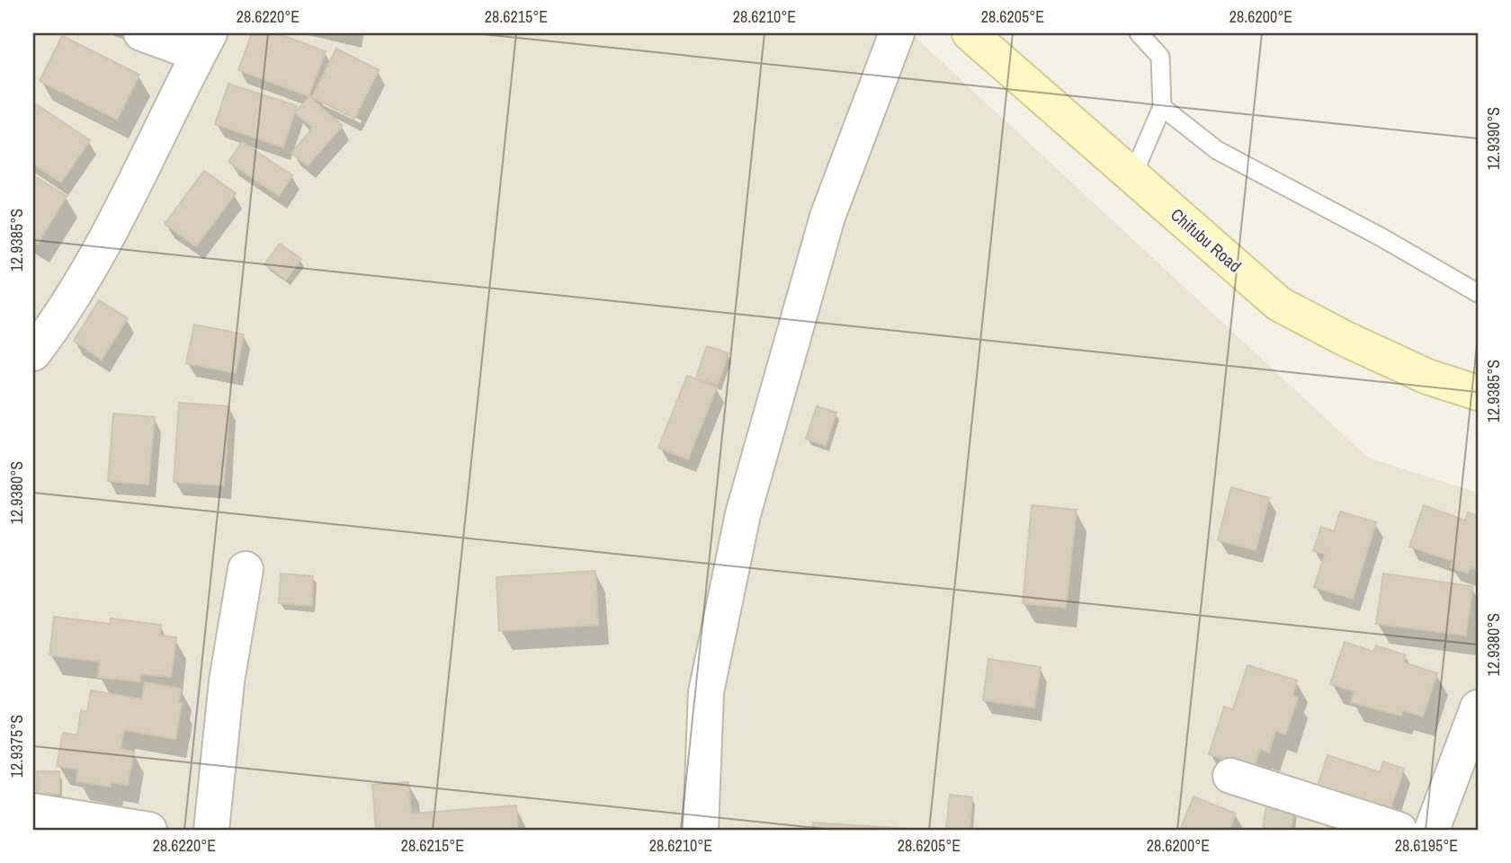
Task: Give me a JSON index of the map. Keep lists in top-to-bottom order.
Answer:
{
  "streets": {
    "main road": ["Chifubu Road"]
  },
  "coordinates": [
    "28.6220°E",
    "28.6215°E",
    "28.6210°E",
    "28.6205°E",
    "28.6200°E",
    "12.9390°S",
    "12.9385°S",
    "12.9380°S",
    "12.9375°S",
    "28.6195°E"
  ]
}
